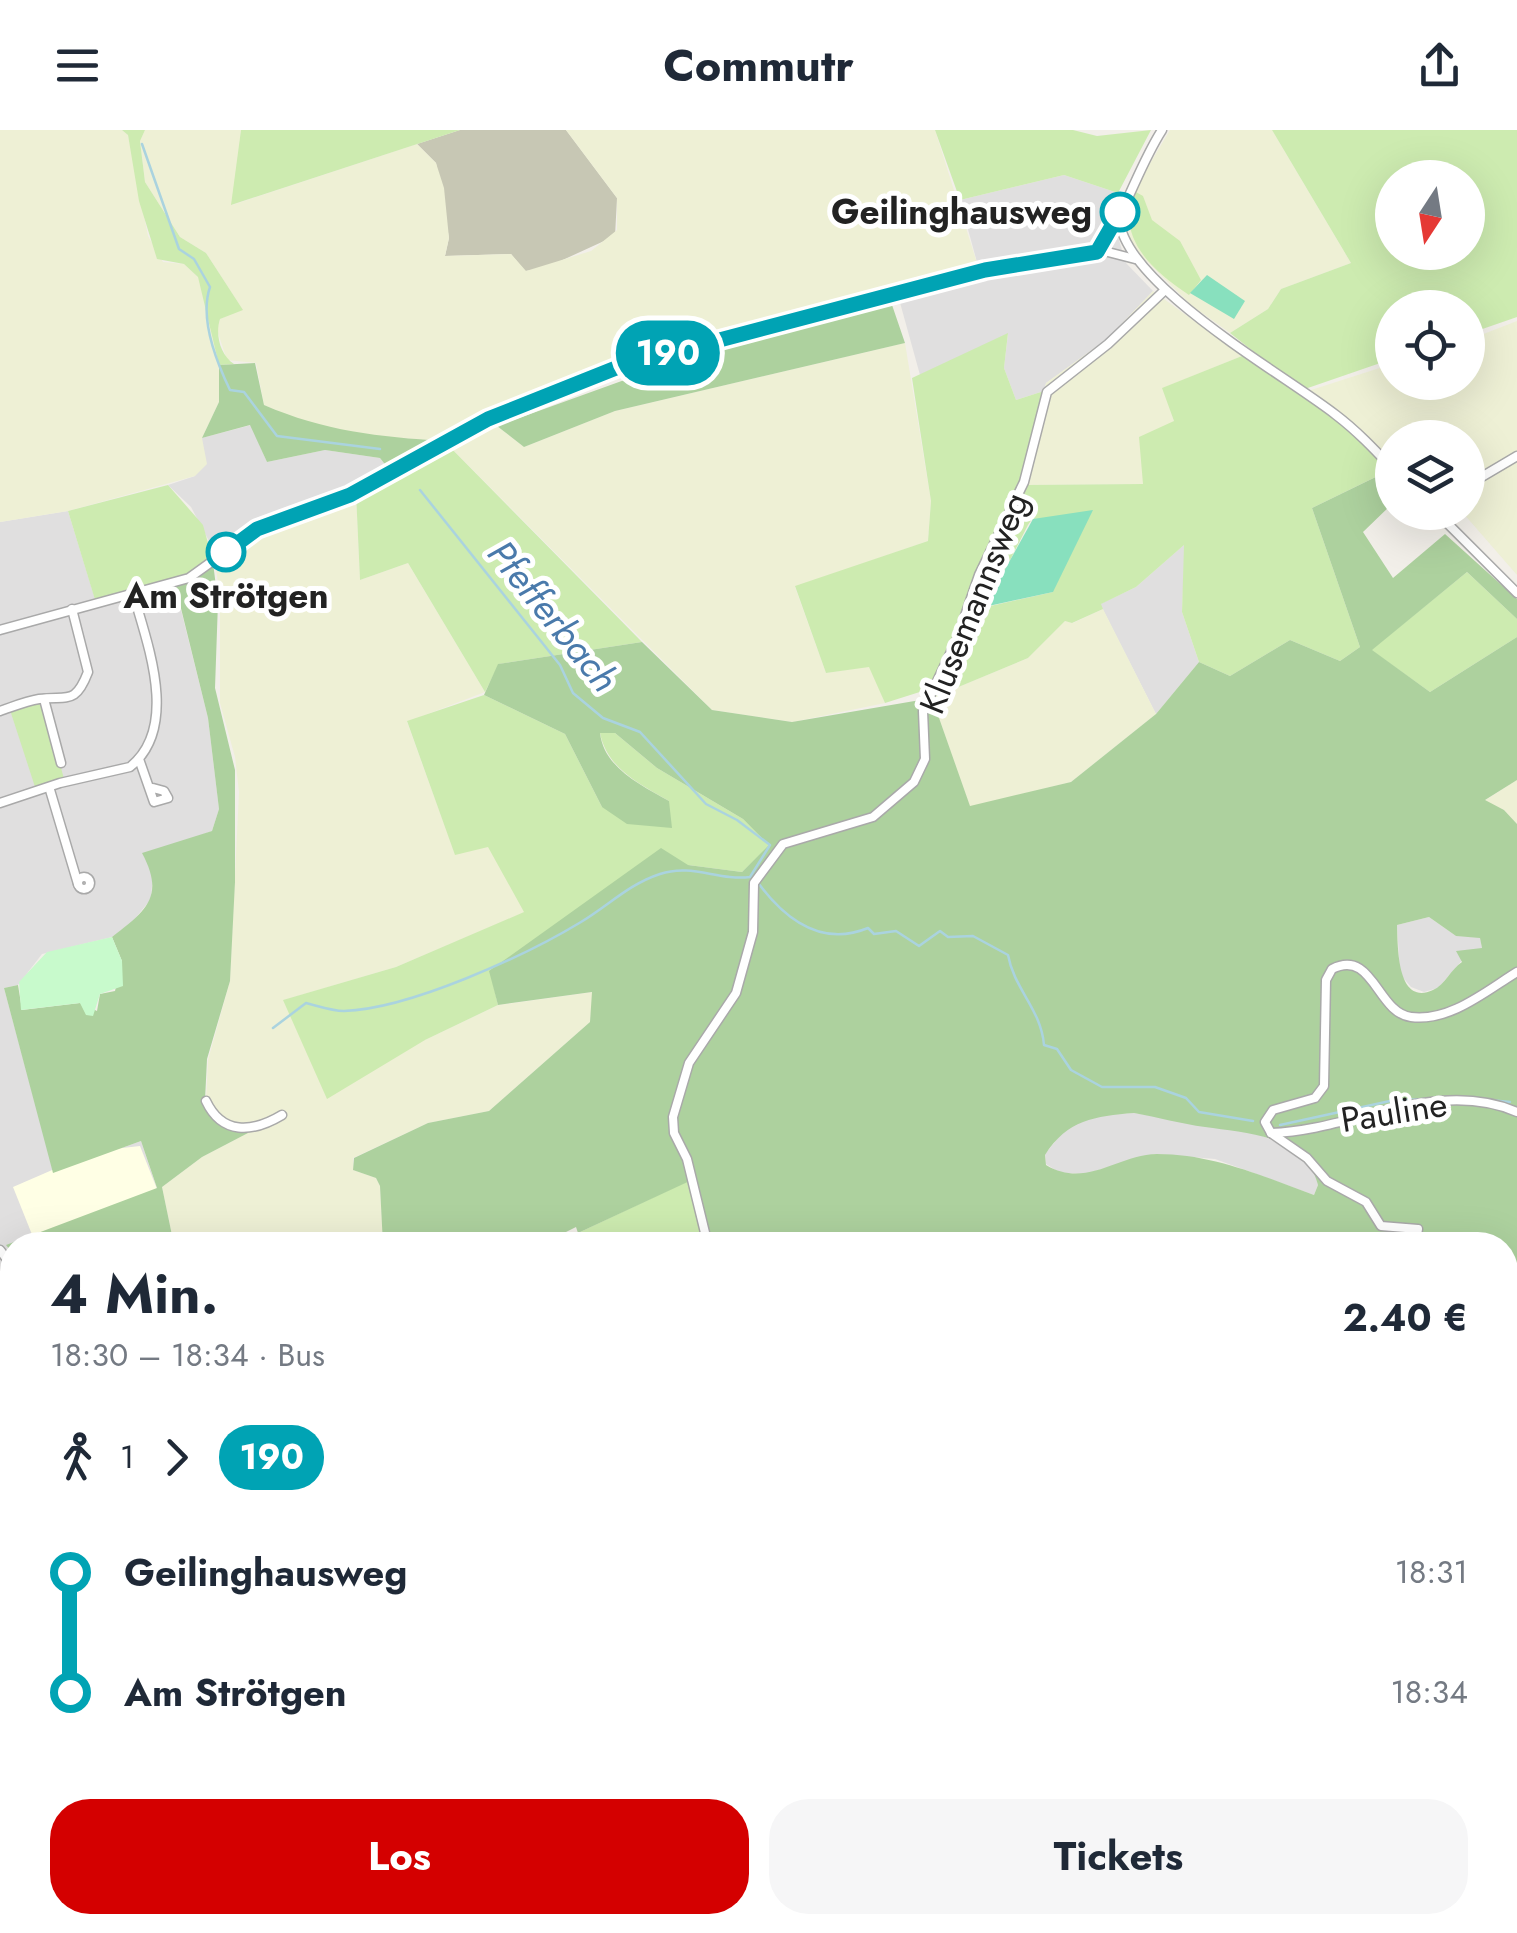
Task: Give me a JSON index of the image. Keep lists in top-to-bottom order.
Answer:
{
  "streets": {
    "street": ["Klusemannsweg", "Pauline"]
  },
  "water": ["Pfefferbach"],
  "places": ["Geilinghausweg", "Am Strötgen"],
  "lines": ["bus line 190"],
  "north": "bottom",
  "page": {
    "header": "Commutr",
    "on_map": "190",
    "heading": ["4 Min.", "18:30 – 18:34 · Bus", "2.40 €"],
    "legs": ["1", "190"],
    "list": [
      {
        "name": "Geilinghausweg",
        "value": "18:31"
      },
      {
        "name": "Am Strötgen",
        "value": "18:34"
      }
    ],
    "buttons": ["Los", "Tickets"]
  }
}
